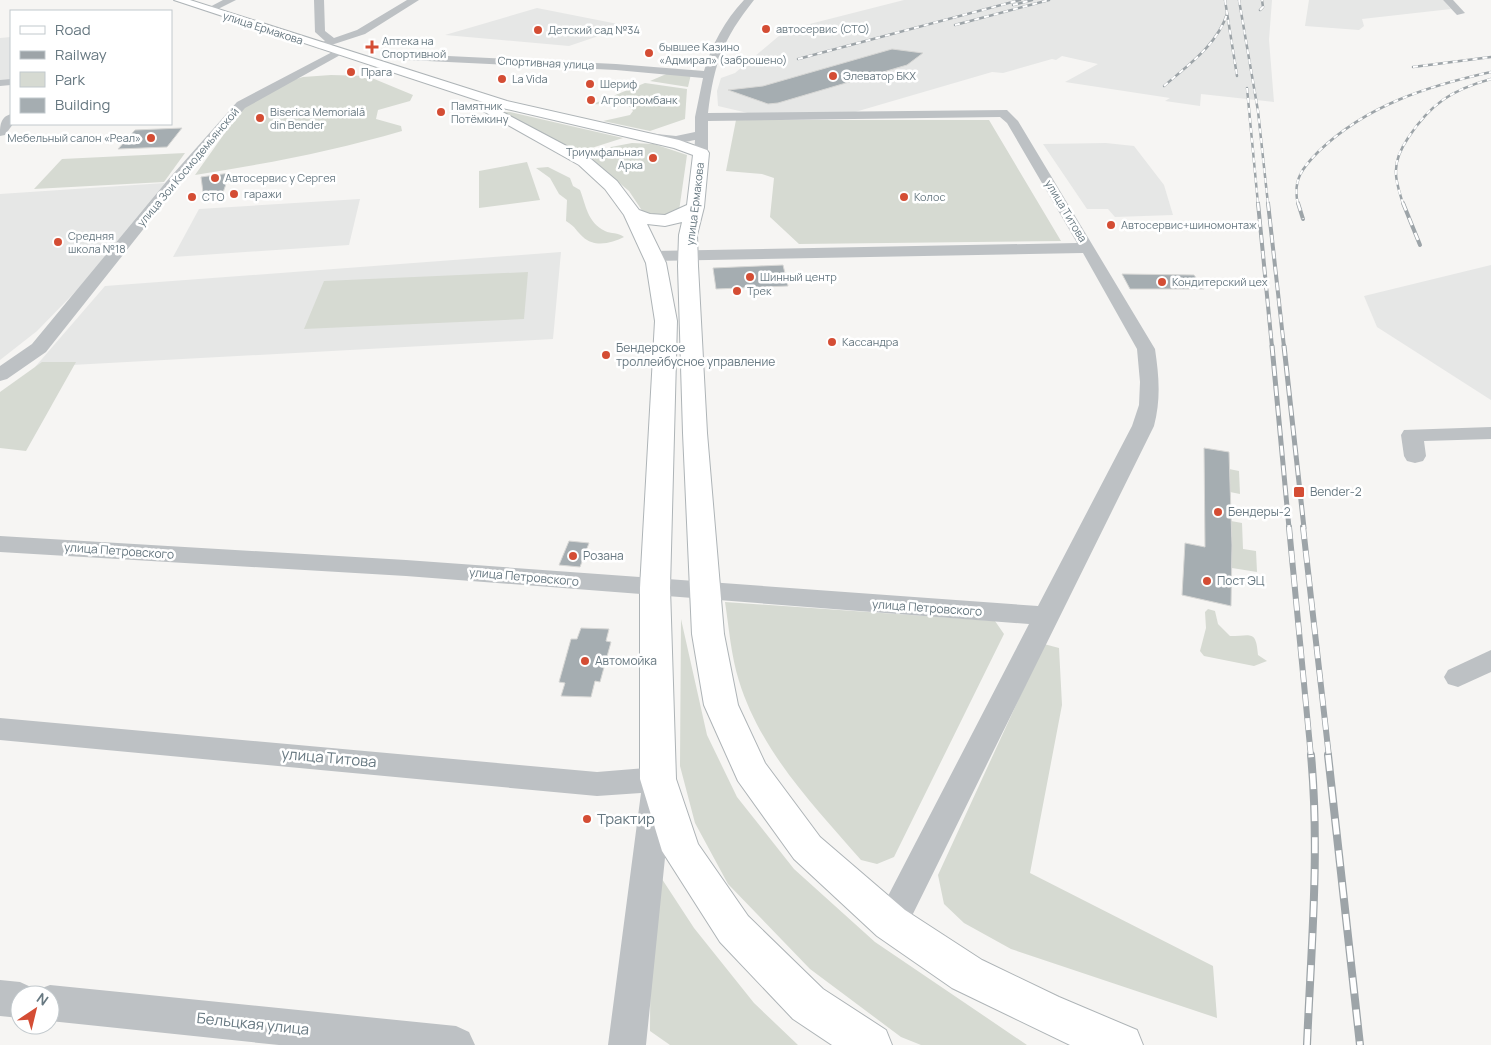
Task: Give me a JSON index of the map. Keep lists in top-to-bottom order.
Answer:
{
  "streets": {
    "main road": ["улица Ермакова"],
    "street": [
      "Спортивная улица",
      "улица Зои Космодемьянской",
      "улица Титова",
      "улица Петровского",
      "Бельцкая улица"
    ]
  },
  "crossings": [
    ["улица Ермакова", "улица Зои Космодемьянской"],
    ["улица Ермакова", "улица Титова"],
    ["улица Ермакова", "улица Петровского"]
  ],
  "places": {
    "other": [
      "автосервис (СТО)",
      "Детский сад №34",
      "бывшее Казино «Адмирал» (заброшено)",
      "Прага",
      "Элеватор БКХ",
      "La Vida",
      "Шериф",
      "Агропромбанк",
      "Памятник Потёмкину",
      "Biserica Memorială din Bender",
      "Мебельный салон «Реал»",
      "Триумфальная Арка",
      "Автосервис у Сергея",
      "гаражи",
      "СТО",
      "Колос",
      "Автосервис+шиномонтаж",
      "Средняя школа №18",
      "Шинный центр",
      "Кондитерский цех",
      "Трек",
      "Кассандра",
      "Бендерское троллейбусное управление",
      "Бендеры-2",
      "Розана",
      "Пост ЭЦ",
      "Автомойка",
      "Трактир"
    ],
    "health": ["Аптека на Спортивной"],
    "transit": ["Bender-2"]
  },
  "legend": [
    "Road",
    "Railway",
    "Park",
    "Building"
  ],
  "north": "top right"
}
